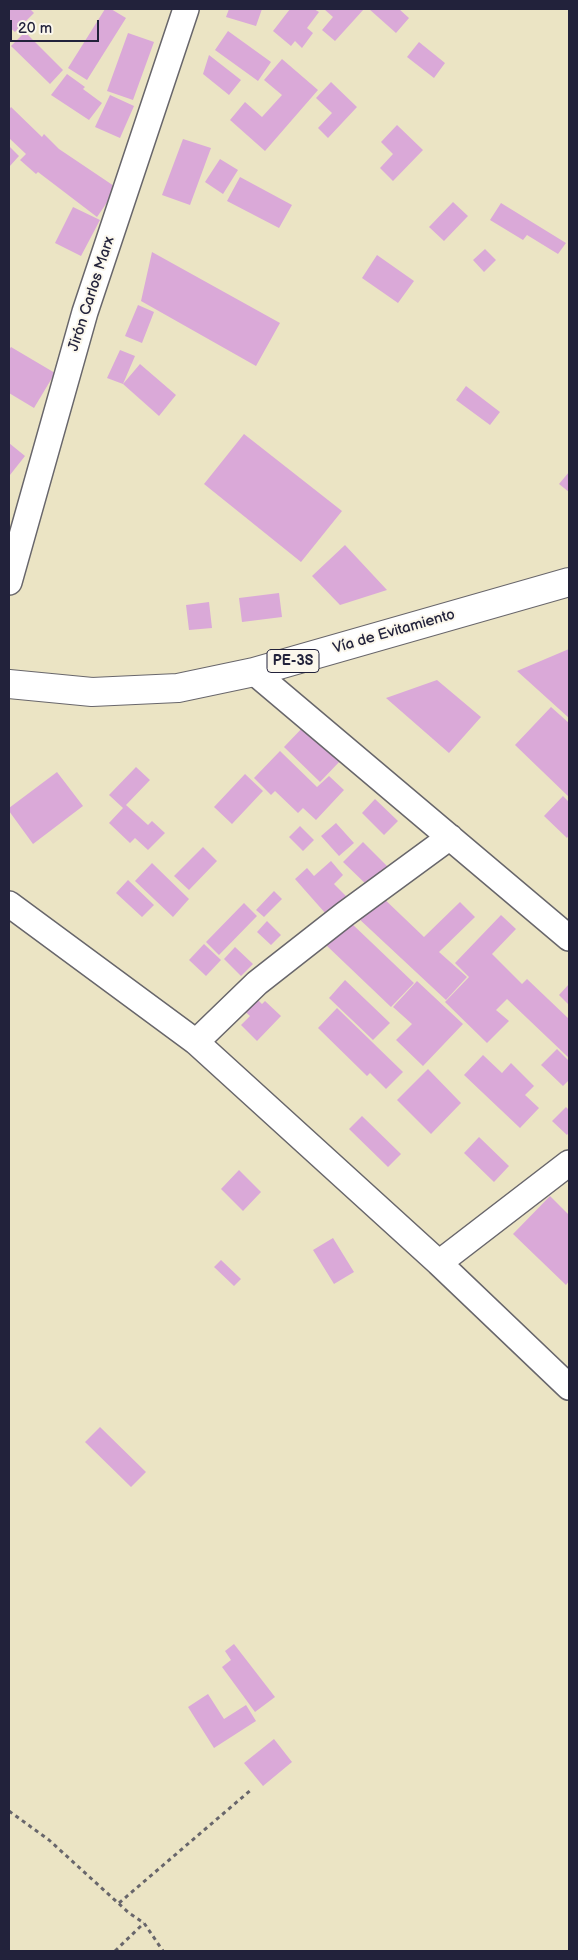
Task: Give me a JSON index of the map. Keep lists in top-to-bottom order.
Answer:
{
  "streets": {
    "highway": ["Vía de Evitamiento", "PE-3S"],
    "street": ["Jirón Carlos Marx"]
  },
  "scale_bar": "20 m"
}
